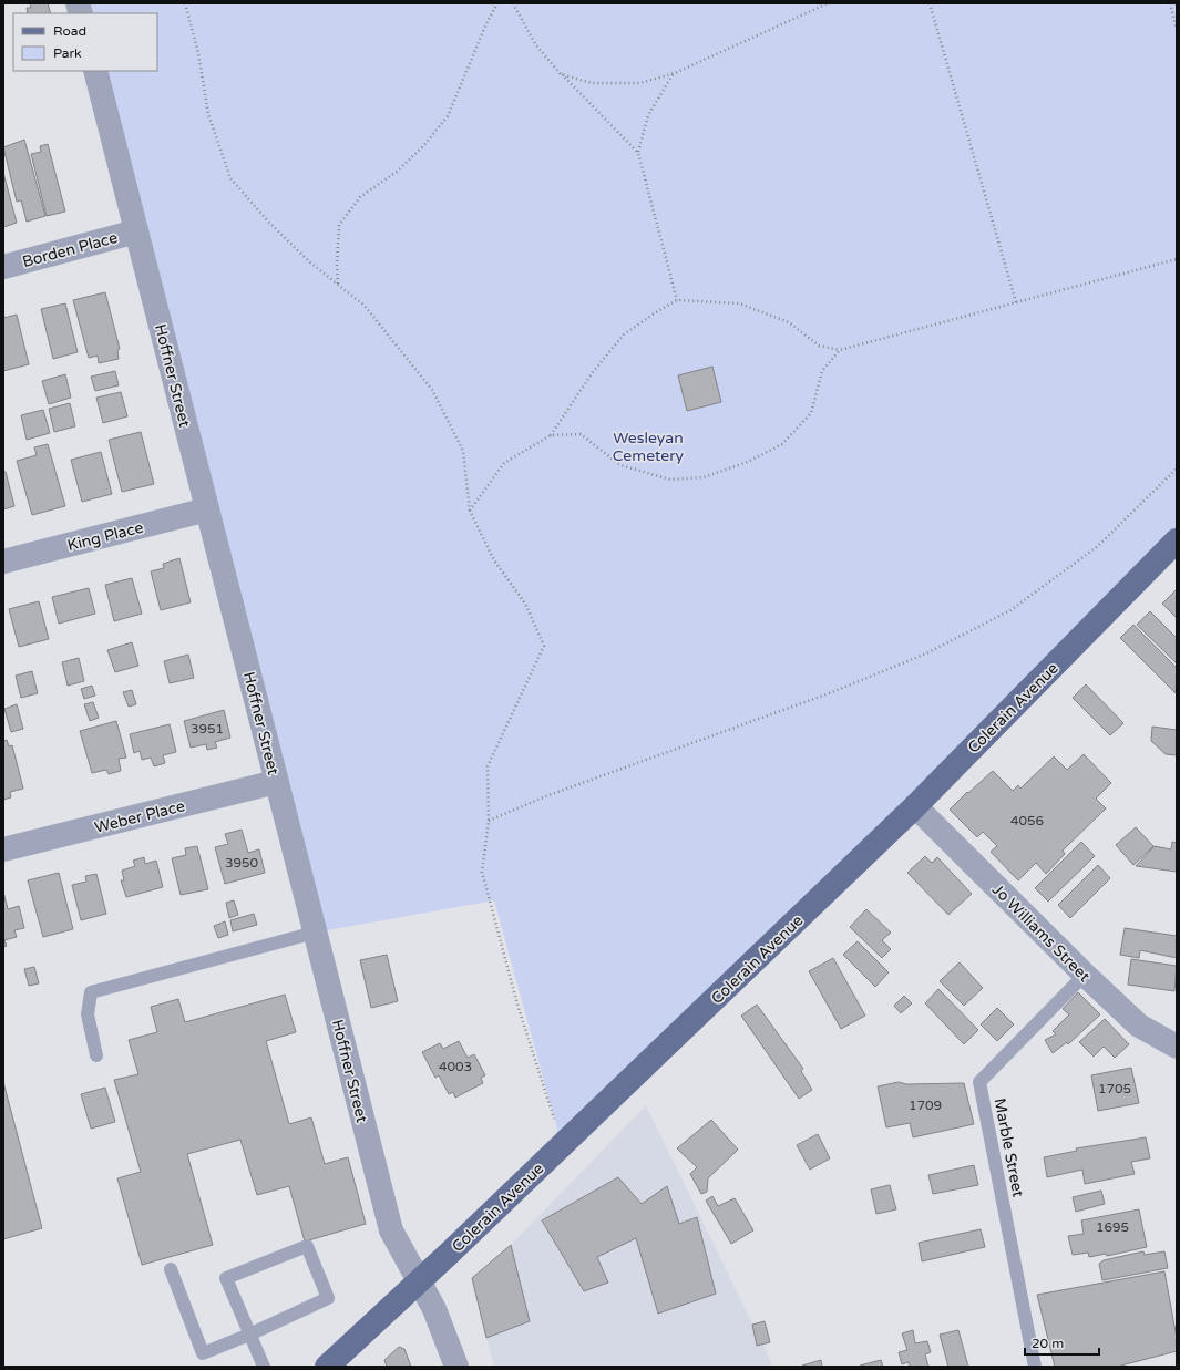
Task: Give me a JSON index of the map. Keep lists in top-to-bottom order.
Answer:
{
  "streets": {
    "main road": ["Colerain Avenue"],
    "street": [
      "Borden Place",
      "Hoffner Street",
      "King Place",
      "Weber Place",
      "Jo Williams Street"
    ],
    "lane": ["Marble Street"]
  },
  "crossings": [
    ["Borden Place", "Hoffner Street"],
    ["Hoffner Street", "King Place"],
    ["Hoffner Street", "Colerain Avenue"],
    ["Hoffner Street", "Weber Place"],
    ["Colerain Avenue", "Jo Williams Street"],
    ["Jo Williams Street", "Marble Street"]
  ],
  "parks": ["Wesleyan Cemetery"],
  "house_numbers": [
    "3951",
    "4056",
    "3950",
    "4003",
    "1705",
    "1709",
    "1695"
  ],
  "legend": ["Road", "Park"],
  "scale_bar": "20 m"
}
